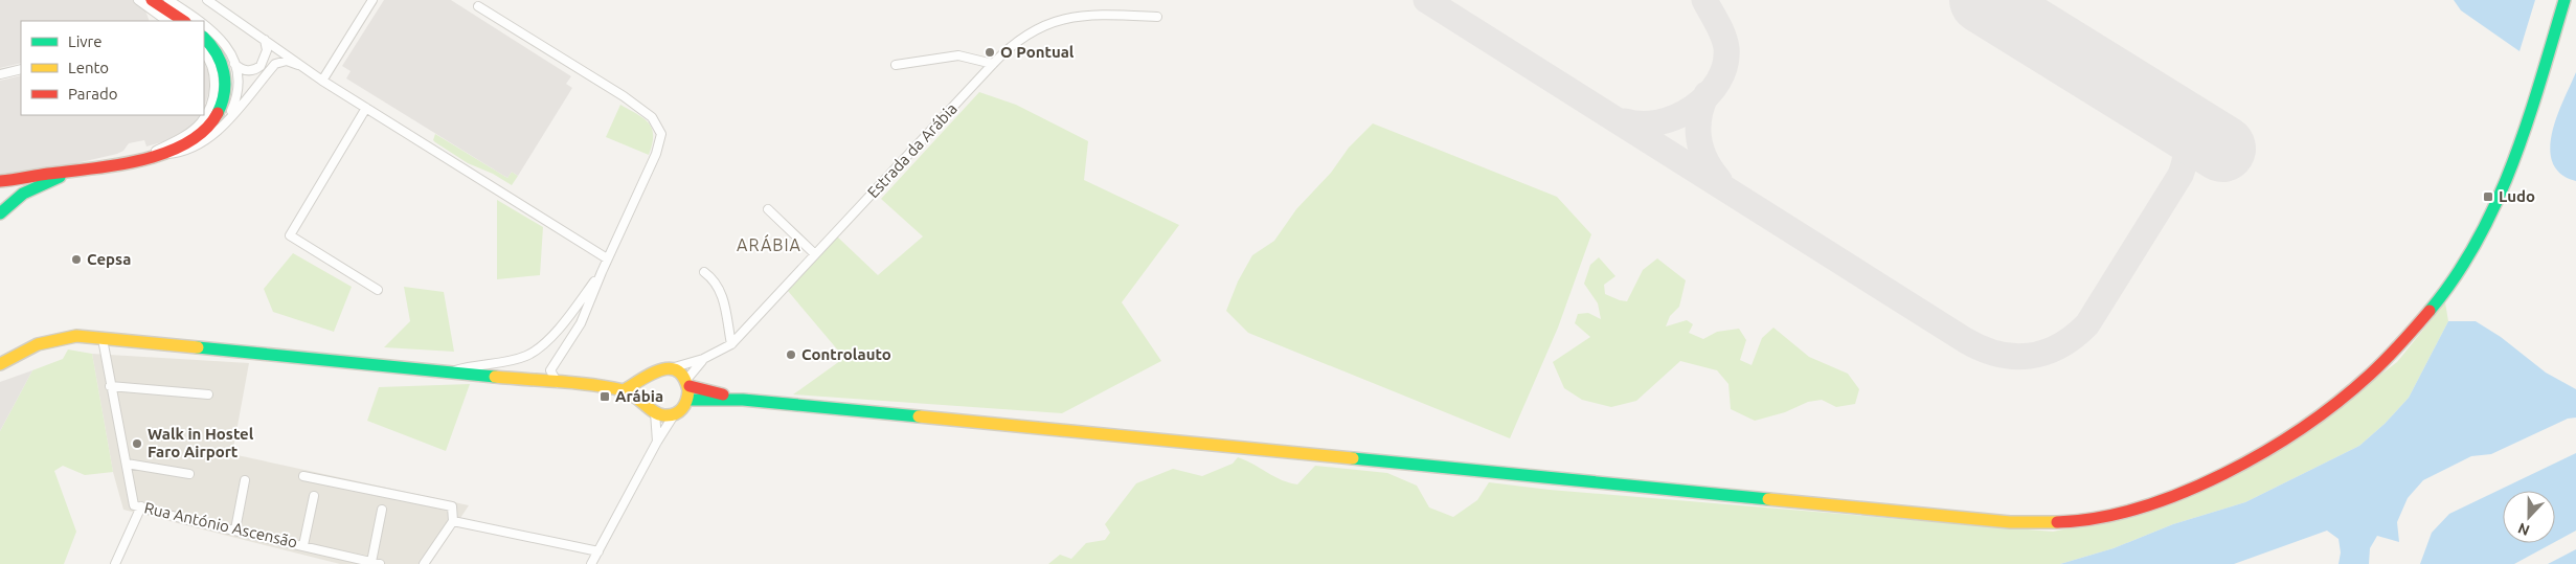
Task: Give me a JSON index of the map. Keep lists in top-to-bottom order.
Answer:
{
  "streets": {
    "street": ["Estrada da Arábia", "Rua António Ascensão"]
  },
  "districts": ["ARÁBIA"],
  "places": {
    "other": [
      "O Pontual",
      "Cepsa",
      "Controlauto",
      "Walk in Hostel Faro Airport"
    ],
    "transit": ["Ludo", "Arábia"]
  },
  "legend": ["Livre", "Lento", "Parado"],
  "north": "bottom"
}
